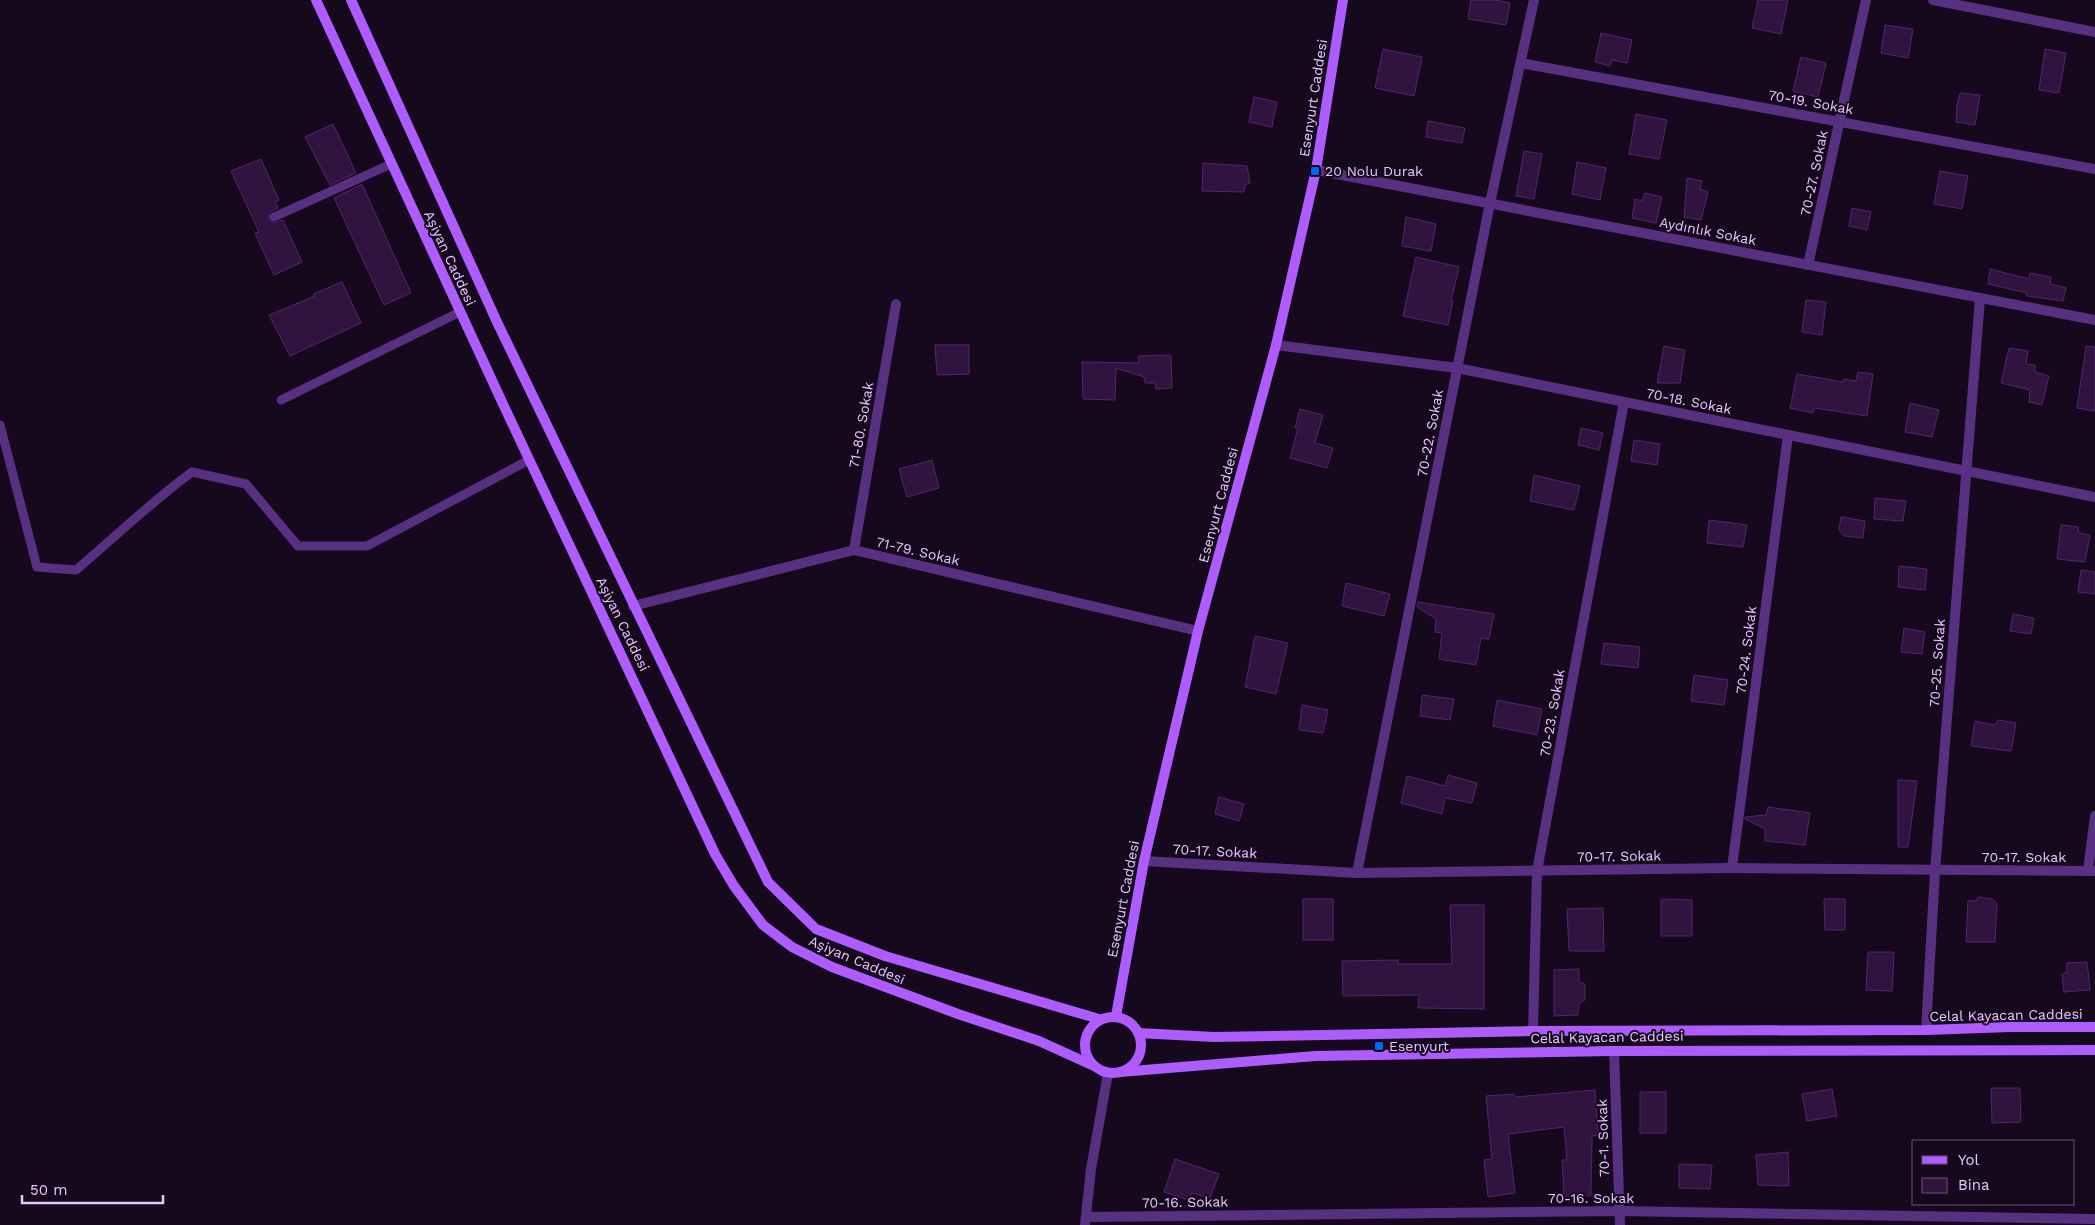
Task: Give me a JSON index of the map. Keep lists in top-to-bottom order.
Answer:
{
  "streets": {
    "street": [
      "Esenyurt Caddesi",
      "70-19. Sokak",
      "70-27. Sokak",
      "Aydınlık Sokak",
      "Aşiyan Caddesi",
      "70-18. Sokak",
      "71-80. Sokak",
      "70-22. Sokak",
      "71-79. Sokak",
      "70-24. Sokak",
      "70-25. Sokak",
      "70-23. Sokak",
      "70-17. Sokak",
      "Celal Kayacan Caddesi",
      "70-1. Sokak",
      "70-16. Sokak"
    ]
  },
  "crossings": [
    ["Esenyurt Caddesi", "Aydınlık Sokak"],
    ["Esenyurt Caddesi", "Aşiyan Caddesi"],
    ["Esenyurt Caddesi", "70-18. Sokak"],
    ["Esenyurt Caddesi", "71-79. Sokak"],
    ["Esenyurt Caddesi", "70-17. Sokak"],
    ["Esenyurt Caddesi", "Celal Kayacan Caddesi"],
    ["70-19. Sokak", "70-27. Sokak"],
    ["70-19. Sokak", "70-22. Sokak"],
    ["70-27. Sokak", "Aydınlık Sokak"],
    ["Aydınlık Sokak", "70-22. Sokak"],
    ["Aydınlık Sokak", "70-25. Sokak"],
    ["Aşiyan Caddesi", "71-79. Sokak"],
    ["Aşiyan Caddesi", "Celal Kayacan Caddesi"],
    ["70-18. Sokak", "70-22. Sokak"],
    ["70-18. Sokak", "70-24. Sokak"],
    ["70-18. Sokak", "70-25. Sokak"],
    ["70-18. Sokak", "70-23. Sokak"],
    ["71-80. Sokak", "71-79. Sokak"],
    ["70-22. Sokak", "70-17. Sokak"],
    ["70-24. Sokak", "70-17. Sokak"],
    ["70-25. Sokak", "70-17. Sokak"],
    ["70-25. Sokak", "Celal Kayacan Caddesi"],
    ["70-23. Sokak", "70-17. Sokak"],
    ["70-23. Sokak", "Celal Kayacan Caddesi"],
    ["Celal Kayacan Caddesi", "70-1. Sokak"],
    ["70-1. Sokak", "70-16. Sokak"]
  ],
  "places": {
    "transit": ["20 Nolu Durak", "Esenyurt"]
  },
  "legend": ["Yol", "Bina"],
  "scale_bar": "50 m"
}
